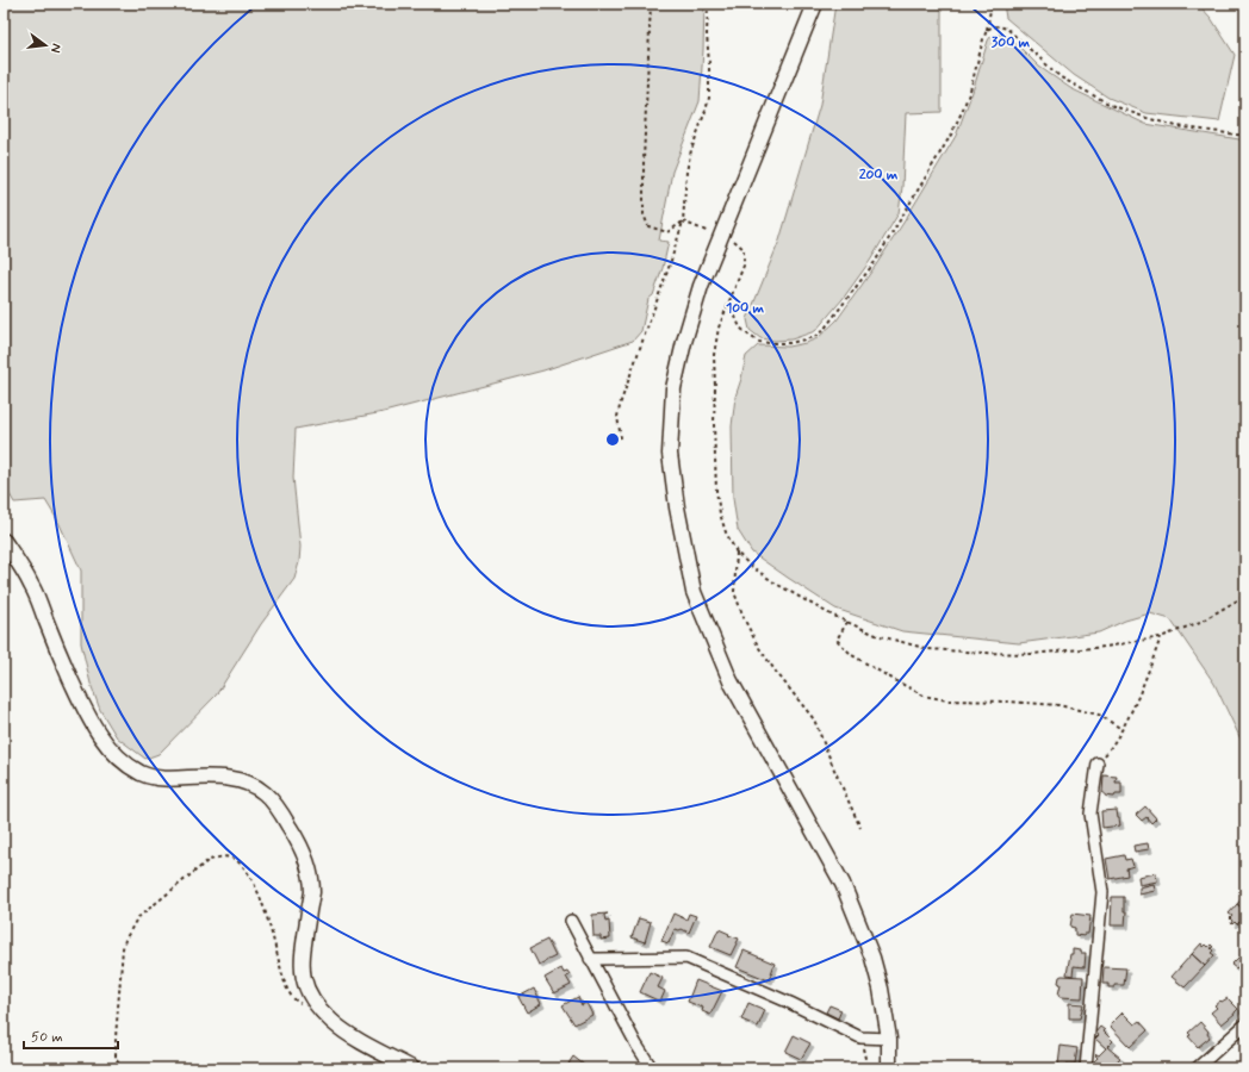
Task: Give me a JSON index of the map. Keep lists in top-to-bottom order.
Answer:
{
  "scale_bar": "50 m",
  "north": "right",
  "rings": ["300 m", "200 m", "100 m"]
}
